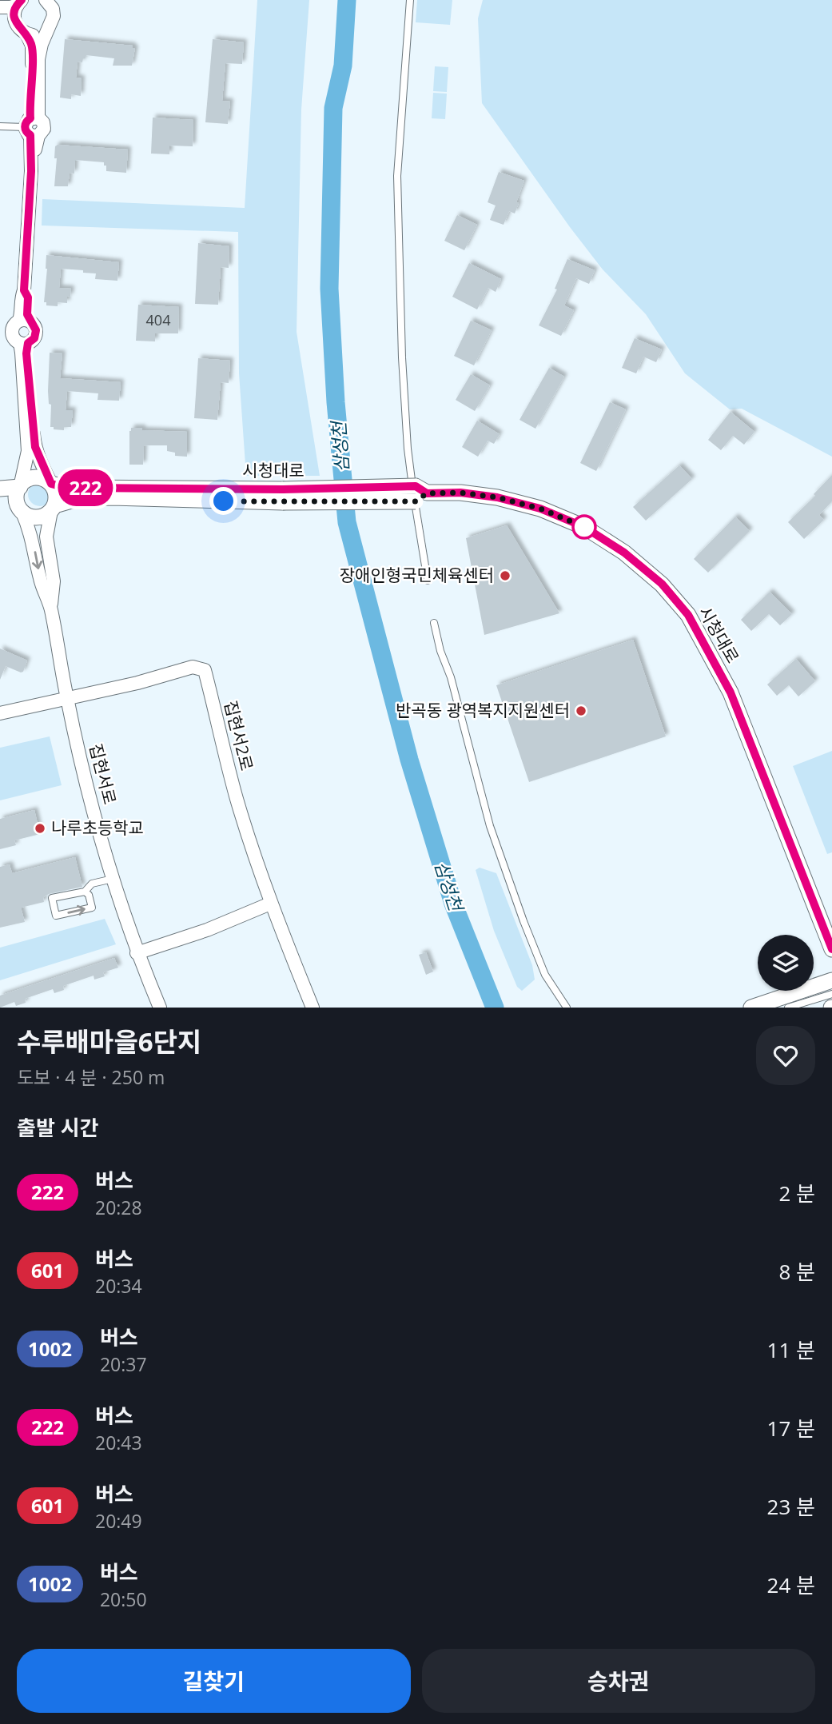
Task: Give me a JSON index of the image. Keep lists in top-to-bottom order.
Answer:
{
  "streets": {
    "street": ["시청대로", "집현서2로", "집현서로"]
  },
  "crossings": [
    ["시청대로", "집현서로"],
    ["집현서2로", "집현서로"]
  ],
  "water": ["삼성천"],
  "places": ["장애인형국민체육센터", "반곡동 광역복지지원센터", "나루초등학교"],
  "lines": ["bus line 222"],
  "house_numbers": ["404"],
  "page": {
    "on_map": "222",
    "heading": [
      ["수루배마을6단지", "도보 · 4 분 · 250 m"],
      "출발 시간"
    ],
    "list": [
      {
        "mark": "222",
        "name": "버스",
        "note": "20:28",
        "value": "2 분"
      },
      {
        "mark": "601",
        "name": "버스",
        "note": "20:34",
        "value": "8 분"
      },
      {
        "mark": "1002",
        "name": "버스",
        "note": "20:37",
        "value": "11 분"
      },
      {
        "mark": "222",
        "name": "버스",
        "note": "20:43",
        "value": "17 분"
      },
      {
        "mark": "601",
        "name": "버스",
        "note": "20:49",
        "value": "23 분"
      },
      {
        "mark": "1002",
        "name": "버스",
        "note": "20:50",
        "value": "24 분"
      }
    ],
    "buttons": ["길찾기", "승차권"]
  }
}
